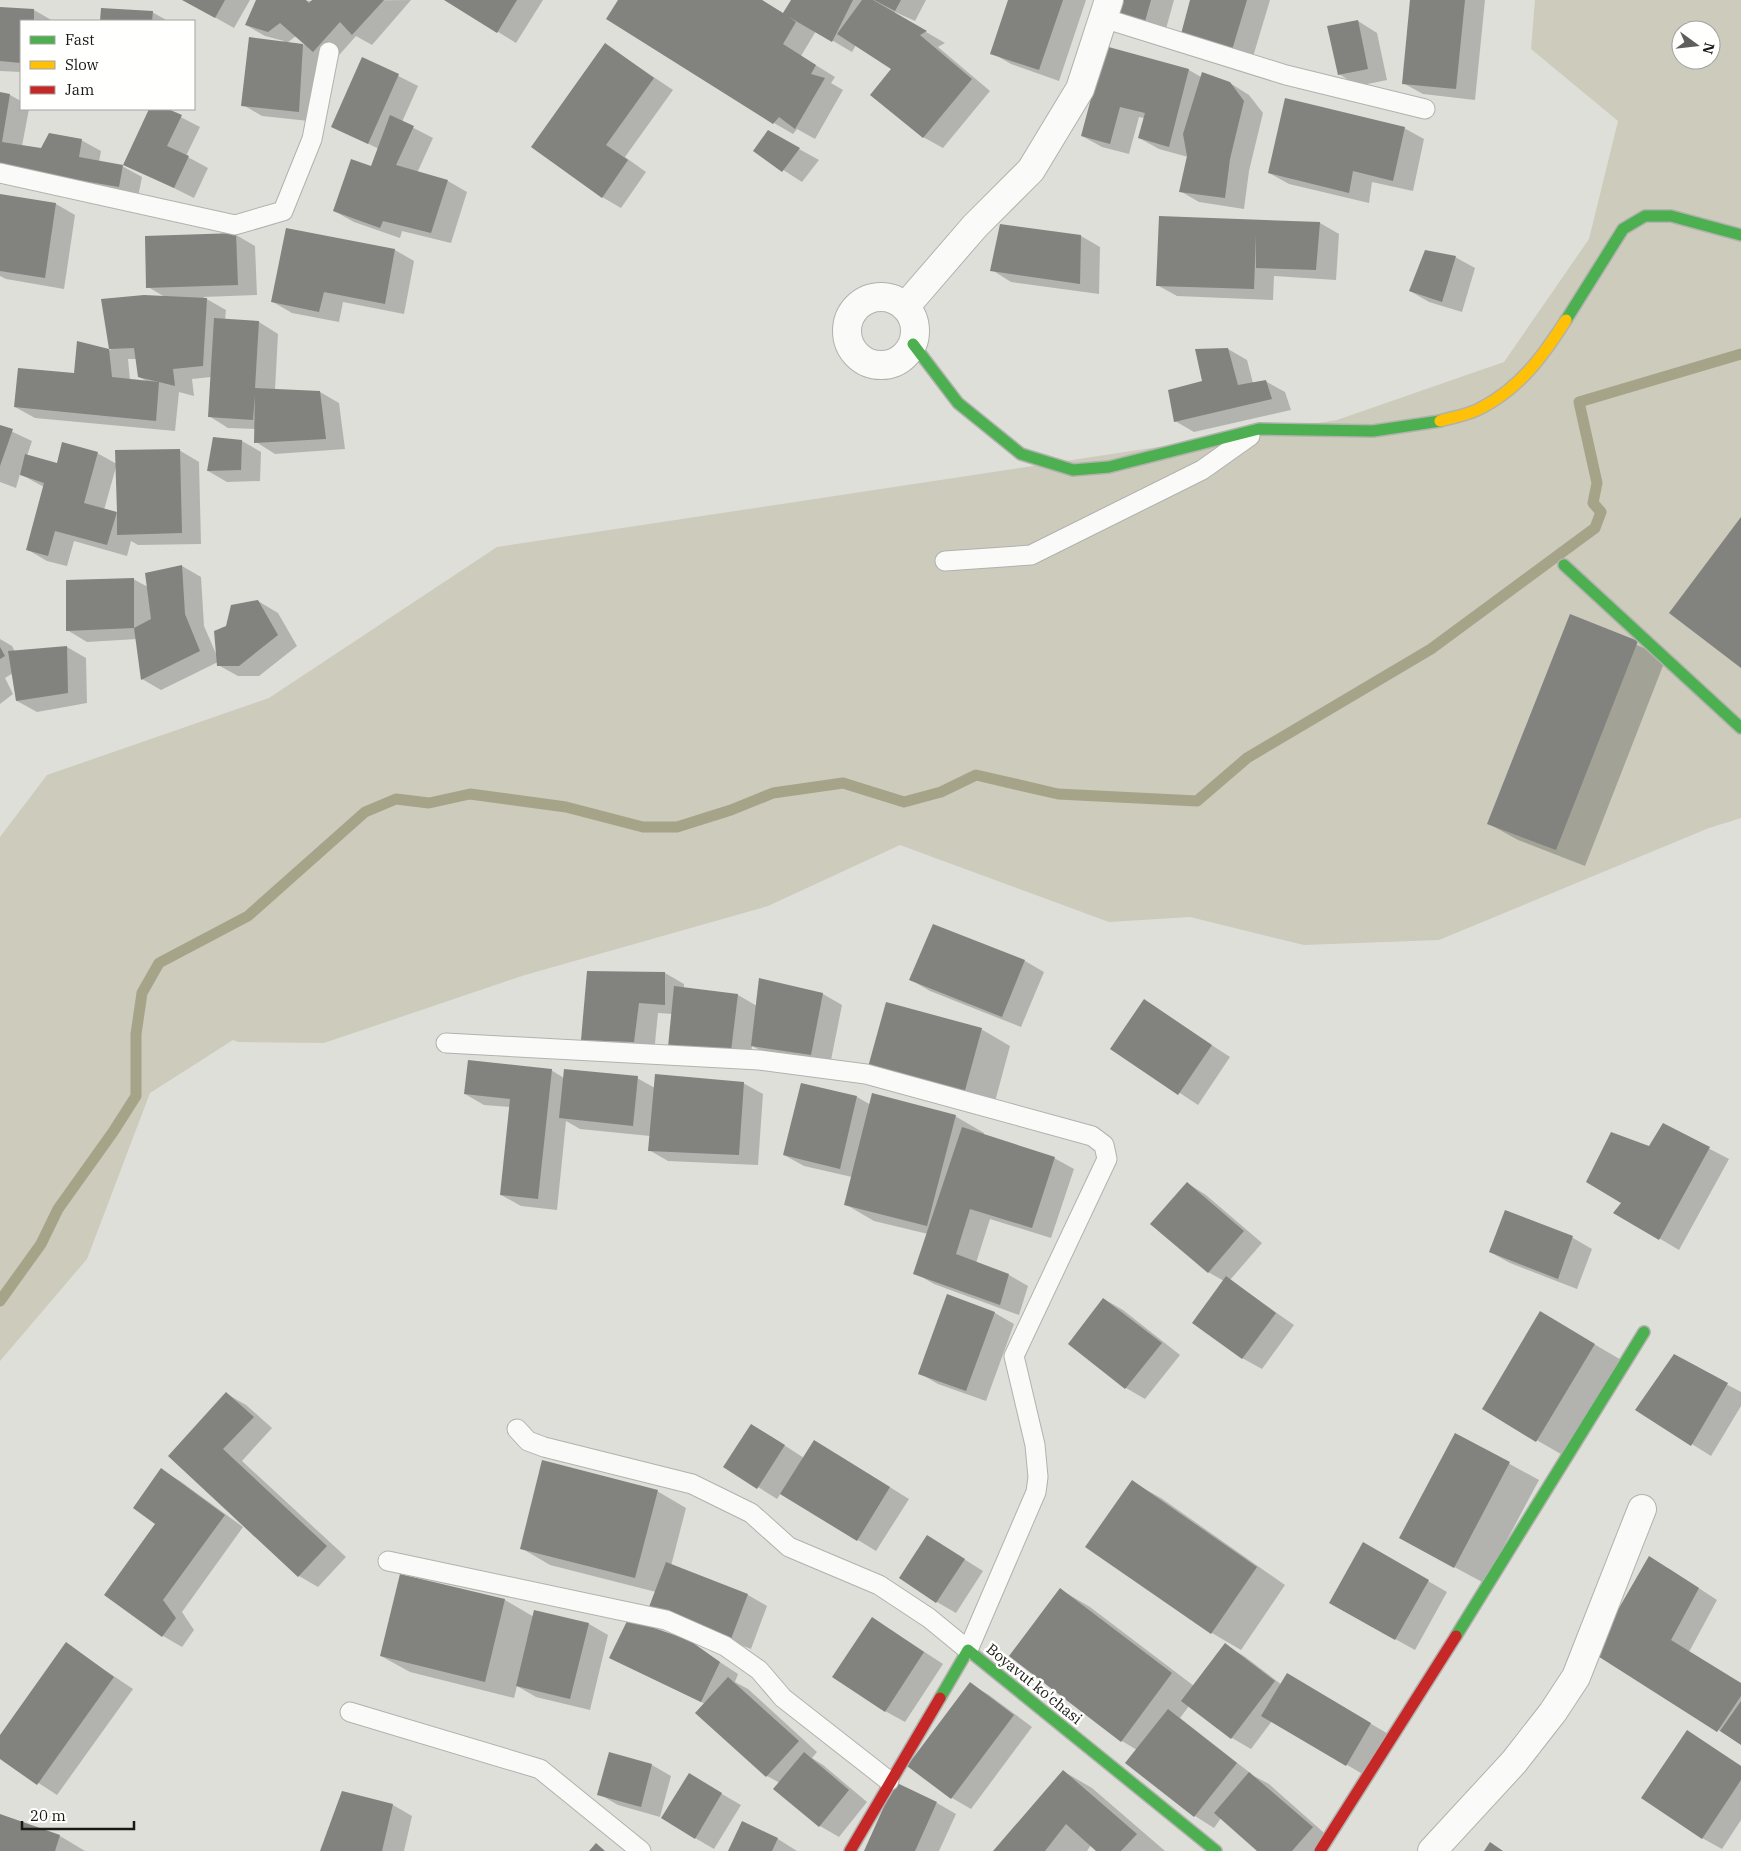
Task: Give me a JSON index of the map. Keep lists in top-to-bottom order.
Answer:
{
  "streets": {
    "street": ["Boyavut ko'chasi"]
  },
  "legend": ["Fast", "Slow", "Jam"],
  "scale_bar": "20 m",
  "north": "right"
}
